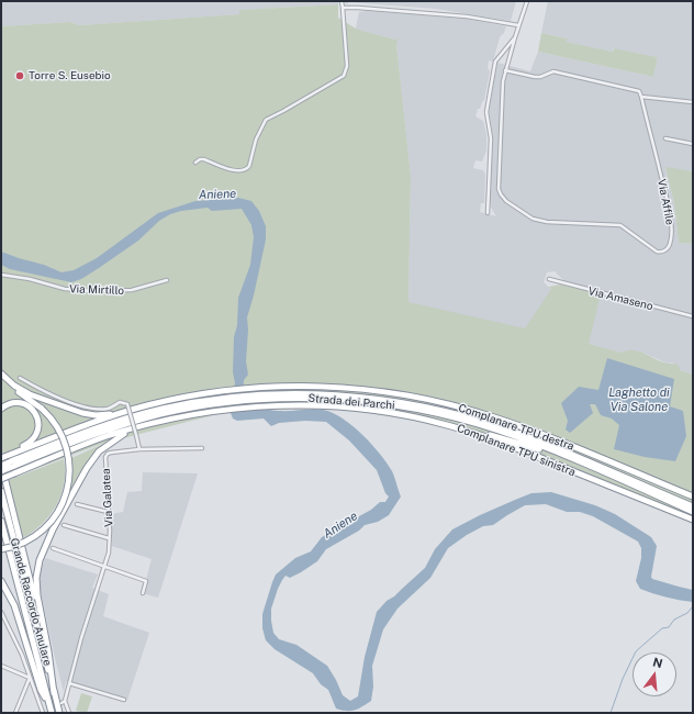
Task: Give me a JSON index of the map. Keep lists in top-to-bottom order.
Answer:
{
  "streets": {
    "highway": [
      "Strada dei Parchi",
      "Complanare TPU destra",
      "Complanare TPU sinistra",
      "Grande Raccordo Anulare"
    ],
    "street": [
      "Via Affile",
      "Via Mirtillo",
      "Via Amaseno",
      "Via Galatea"
    ]
  },
  "water": ["Aniene", "Laghetto di Via Salone"],
  "places": ["Torre S. Eusebio"],
  "north": "top"
}
